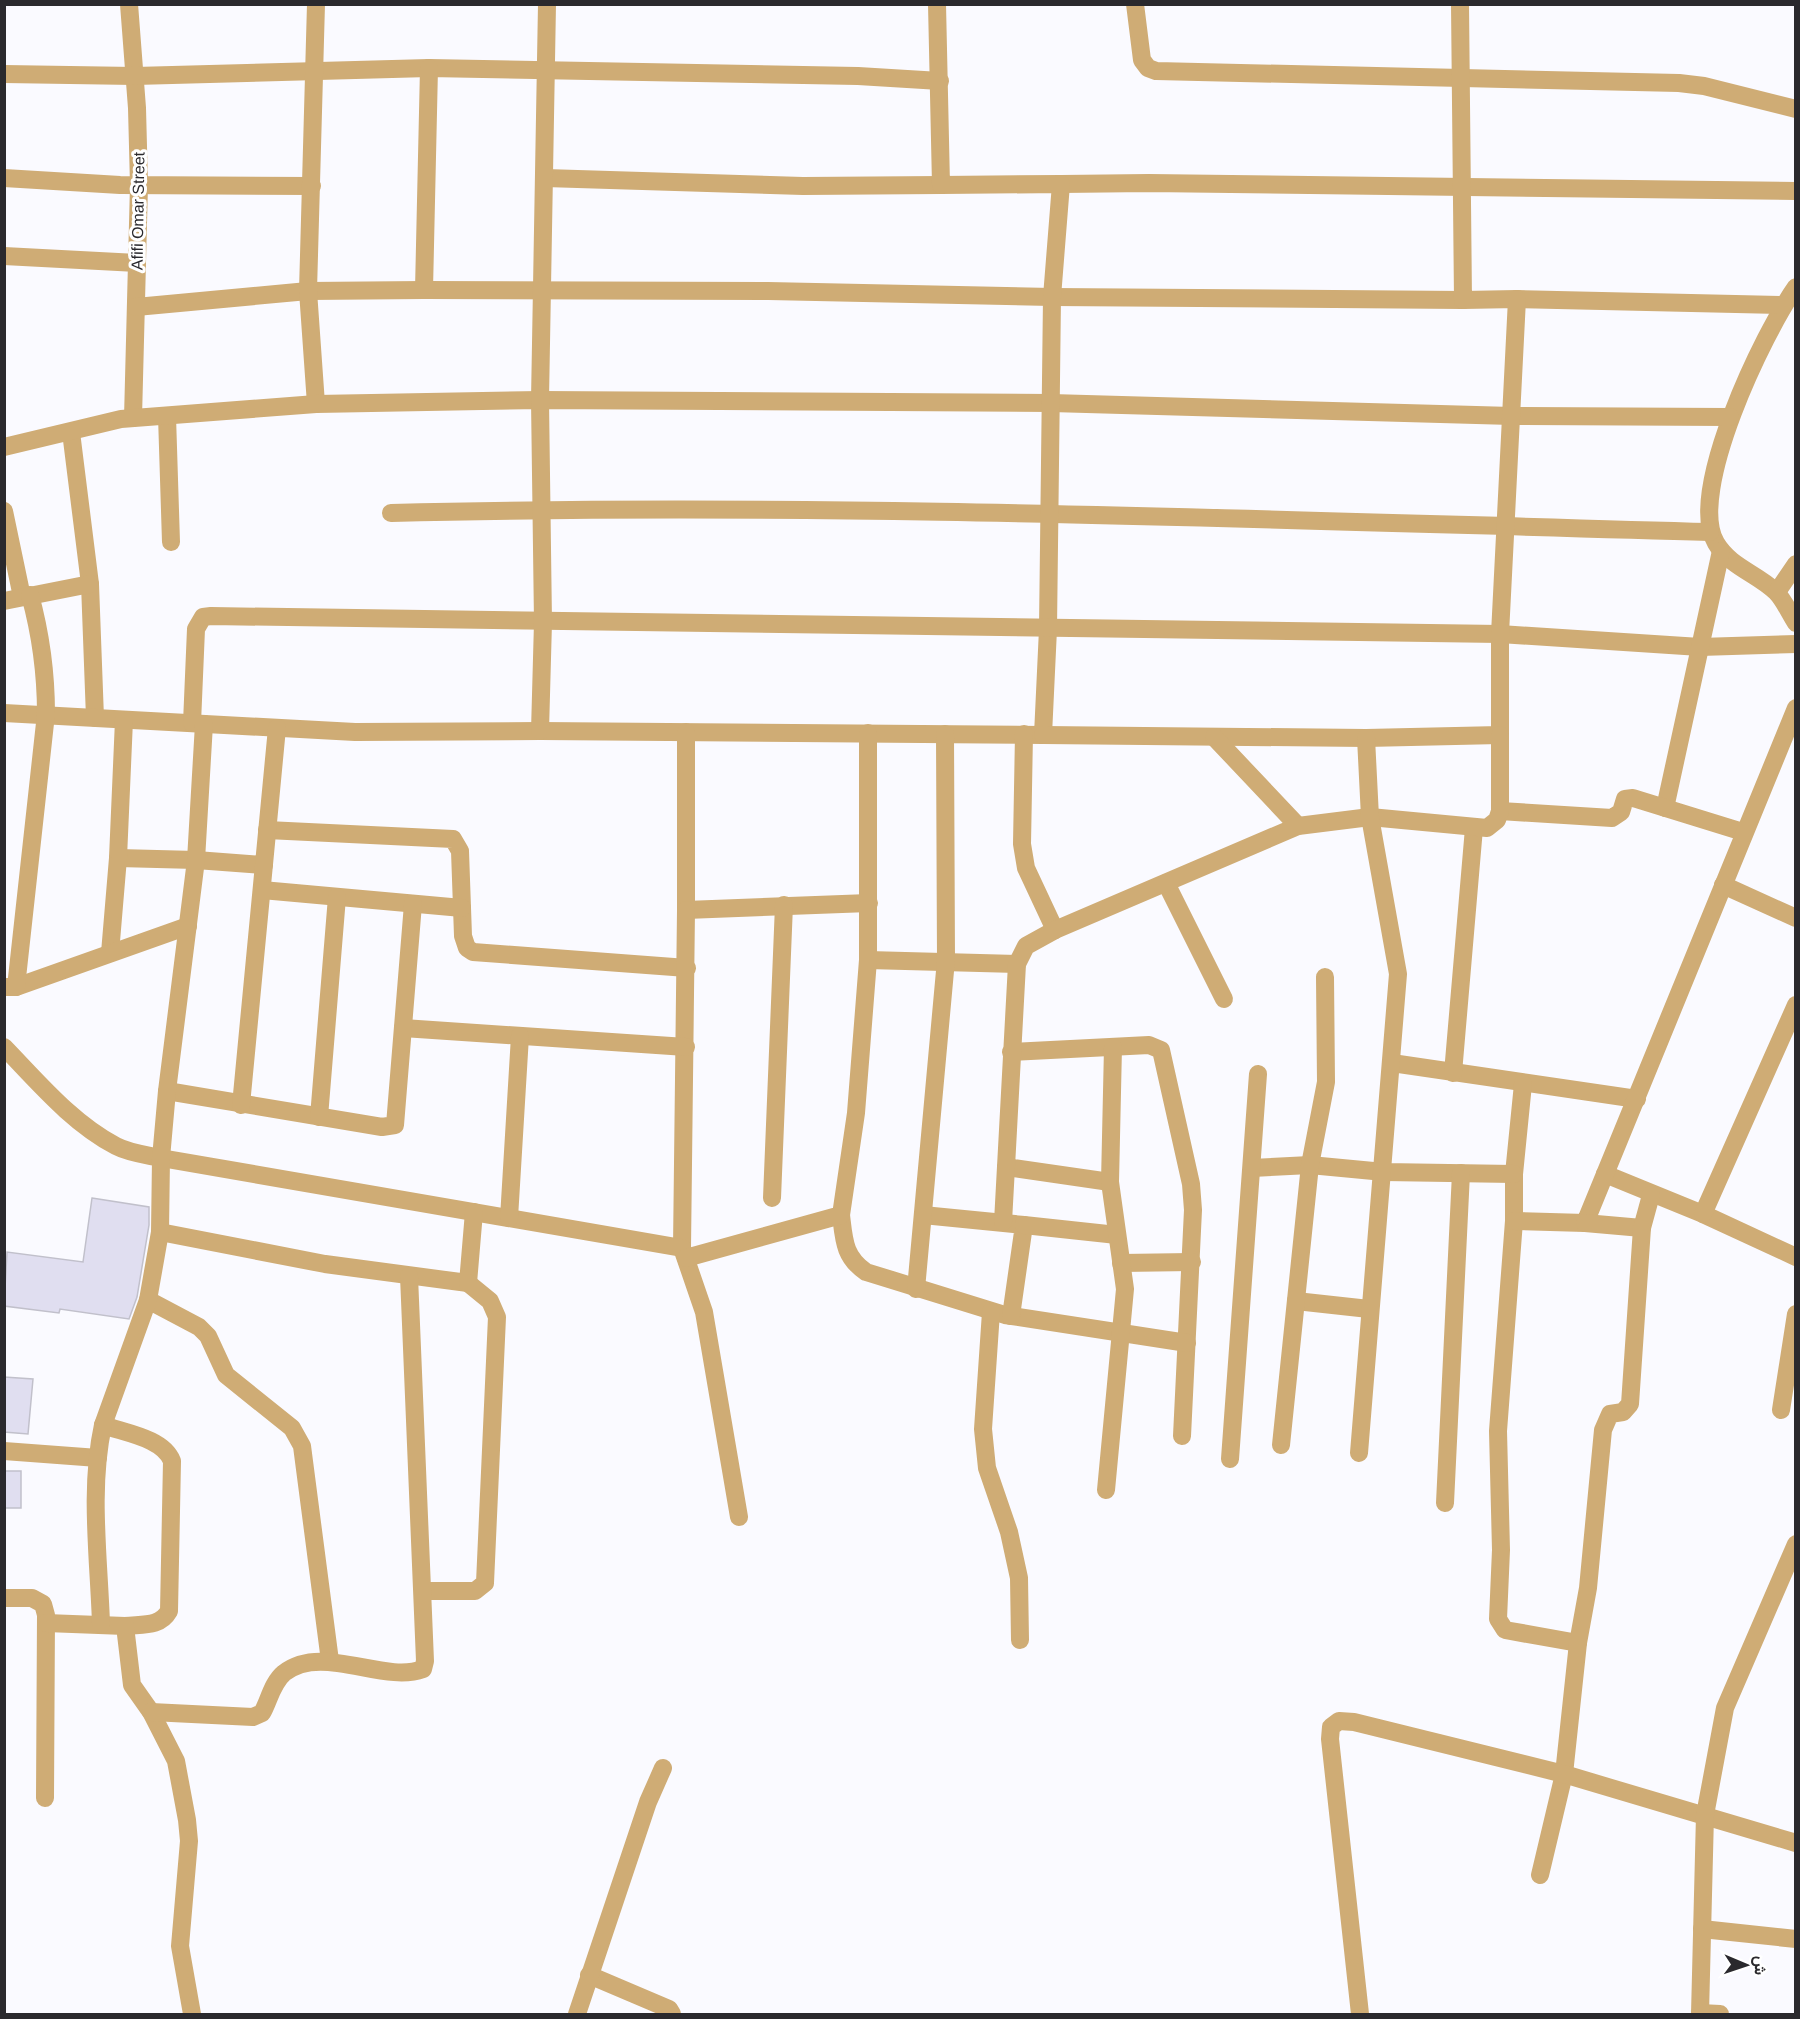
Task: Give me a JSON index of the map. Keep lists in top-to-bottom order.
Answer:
{
  "streets": {
    "street": ["Afifi Omar Street"]
  },
  "north": "right"
}
